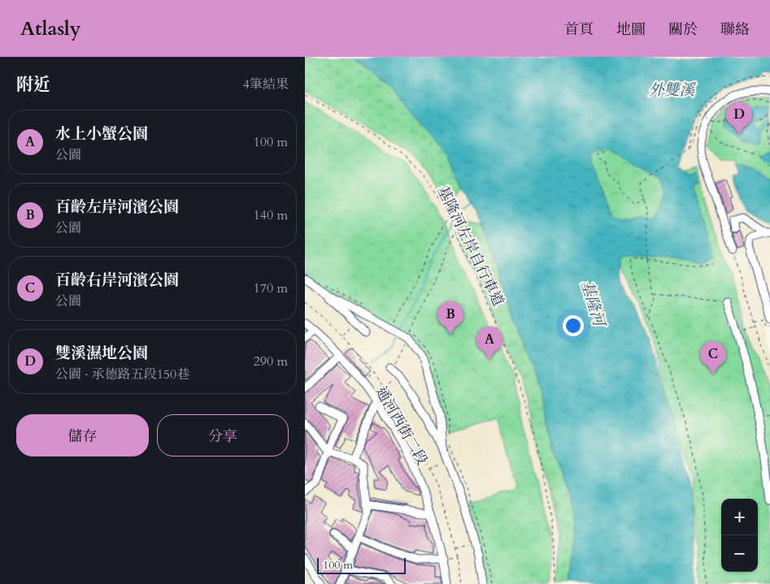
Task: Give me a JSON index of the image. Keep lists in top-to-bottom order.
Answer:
{
  "streets": {
    "street": ["通河西街二段"],
    "path": ["基隆河左岸自行車道"]
  },
  "water": ["外雙溪", "基隆河"],
  "scale_bar": "100 m",
  "page": {
    "header": "Atlasly",
    "nav": [
      "首頁",
      "地圖",
      "關於",
      "聯絡"
    ],
    "heading": ["附近", "4筆結果"],
    "pins": [
      "D",
      "B",
      "A",
      "C"
    ],
    "list": [
      {
        "mark": "A",
        "name": "水上小蟹公園",
        "note": "公園",
        "value": "100 m"
      },
      {
        "mark": "B",
        "name": "百齡左岸河濱公園",
        "note": "公園",
        "value": "140 m"
      },
      {
        "mark": "C",
        "name": "百齡右岸河濱公園",
        "note": "公園",
        "value": "170 m"
      },
      {
        "mark": "D",
        "name": "雙溪濕地公園",
        "note": "公園 · 承德路五段150巷",
        "value": "290 m"
      }
    ],
    "buttons": ["儲存", "分享"],
    "map_buttons": ["+", "−"],
    "scale": "100 m"
  }
}
